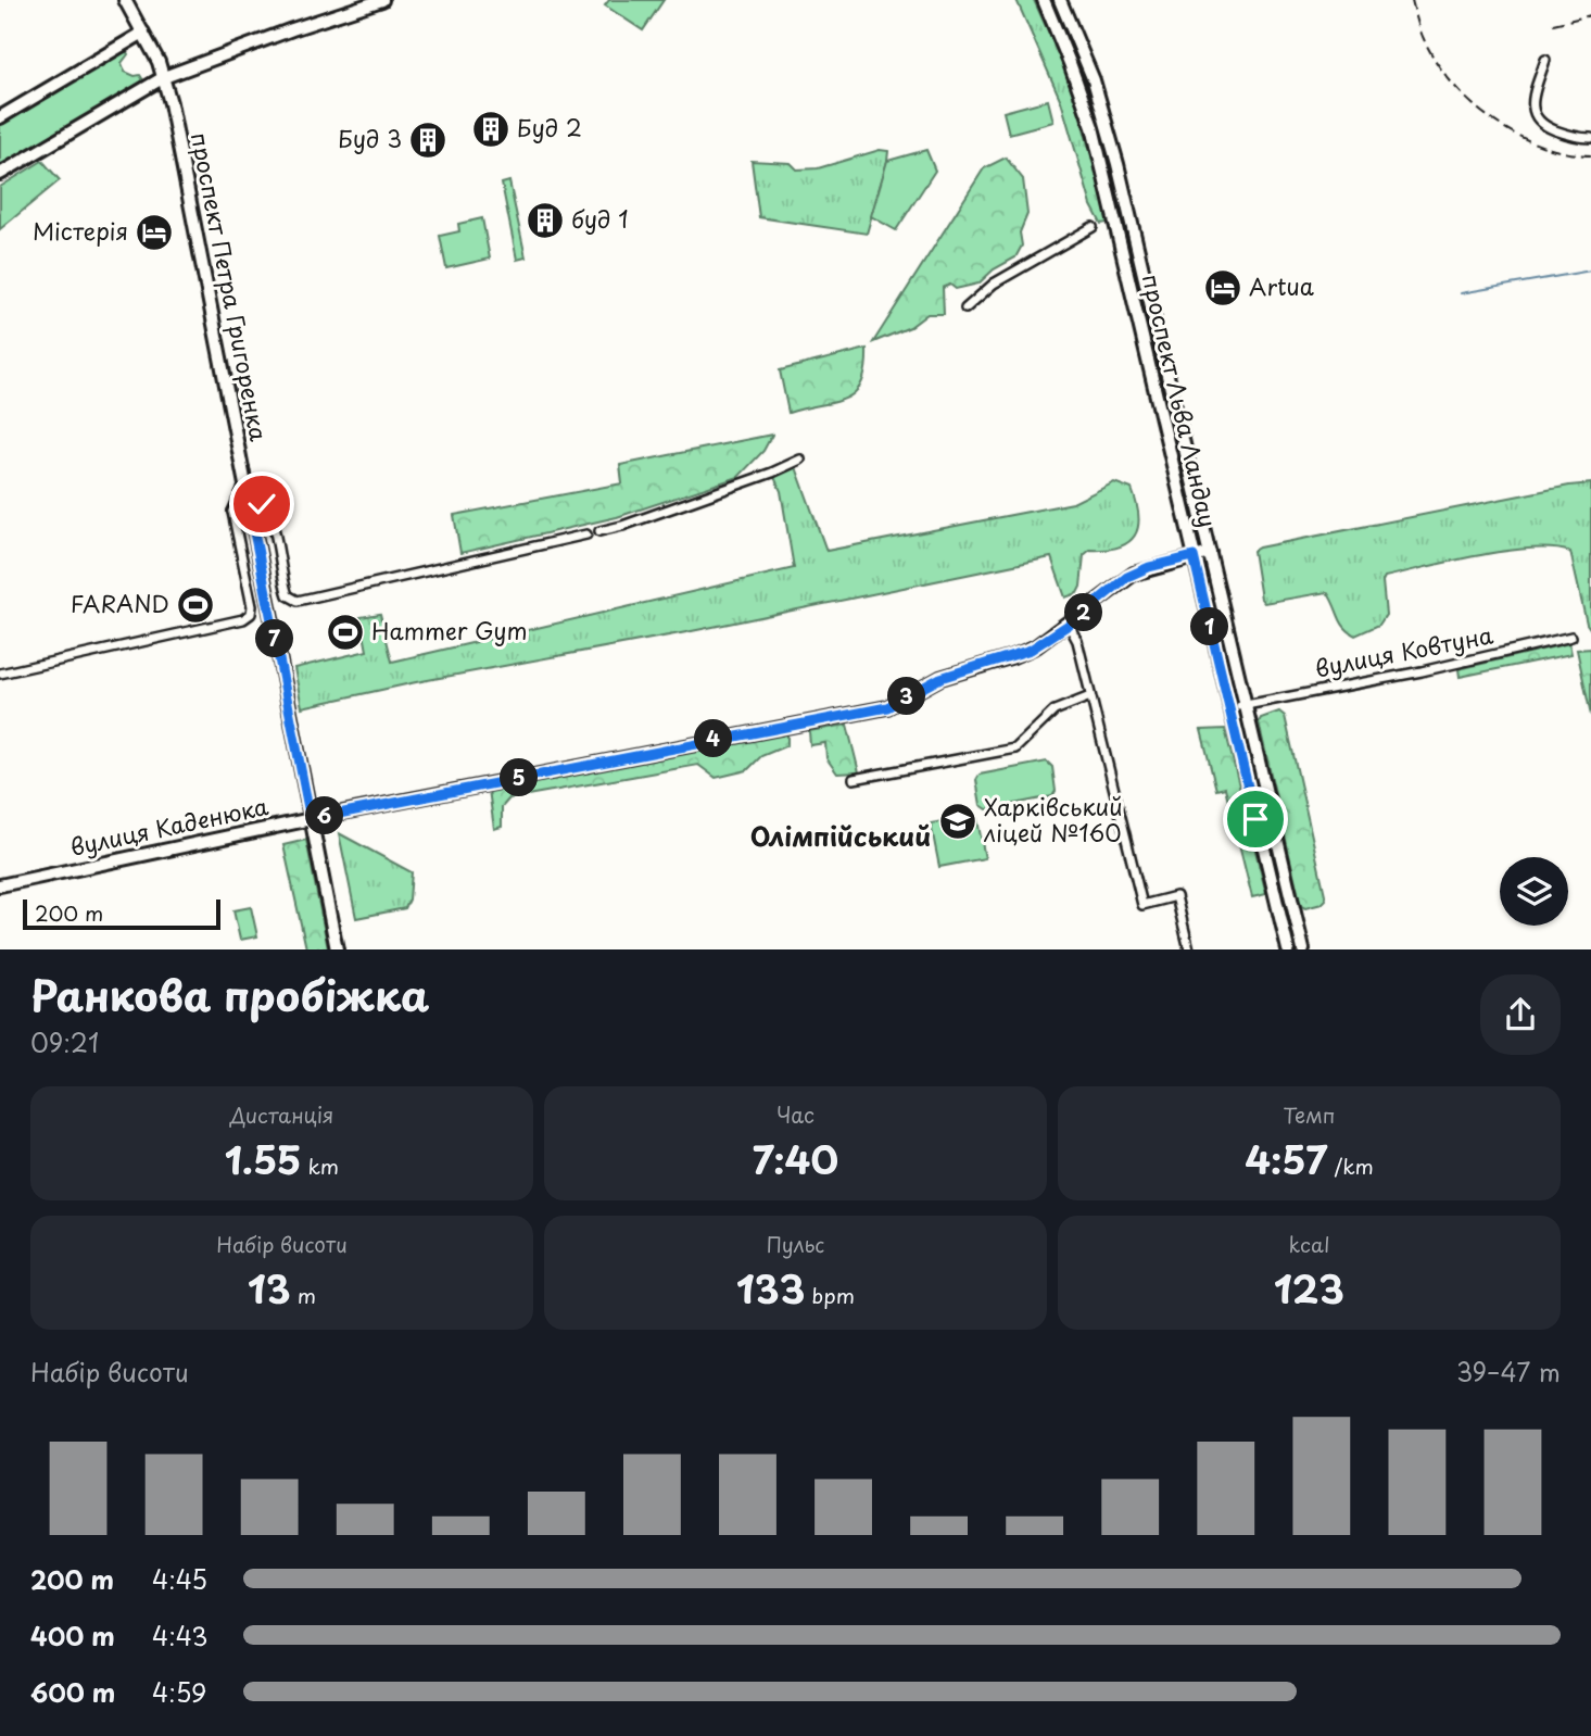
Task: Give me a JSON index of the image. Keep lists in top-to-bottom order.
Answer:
{
  "streets": {
    "main road": ["проспект Петра Григоренка", "проспект Льва Ландау", "вулиця Каденюка"],
    "street": ["вулиця Ковтуна"]
  },
  "crossings": [
    ["проспект Петра Григоренка", "вулиця Каденюка"],
    ["проспект Льва Ландау", "вулиця Ковтуна"],
    ["проспект Льва Ландау", "вулиця Каденюка"]
  ],
  "districts": ["Олімпійський"],
  "places": {
    "building": ["Буд 2", "Буд 3", "буд 1"],
    "hotel": ["Містерія", "Artua"],
    "sports": ["FARAND", "Hammer Gym"],
    "school or university": ["Харківський ліцей №160"]
  },
  "scale_bar": "200 m",
  "page": {
    "pins": [
      "2",
      "1",
      "7",
      "3",
      "4",
      "5",
      "6"
    ],
    "scale": "200 m",
    "heading": ["Ранкова пробіжка", "09:21"],
    "stats": [
      ["Дистанція", "1.55 km"],
      ["Час", "7:40"],
      ["Темп", "4:57 /km"],
      ["Набір висоти", "13 m"],
      ["Пульс", "133 bpm"],
      ["kcal", "123"]
    ],
    "chart": ["Набір висоти", "39–47 m"],
    "list": [
      {
        "name": "200 m",
        "note": "4:45"
      },
      {
        "name": "400 m",
        "note": "4:43"
      },
      {
        "name": "600 m",
        "note": "4:59"
      }
    ]
  }
}
